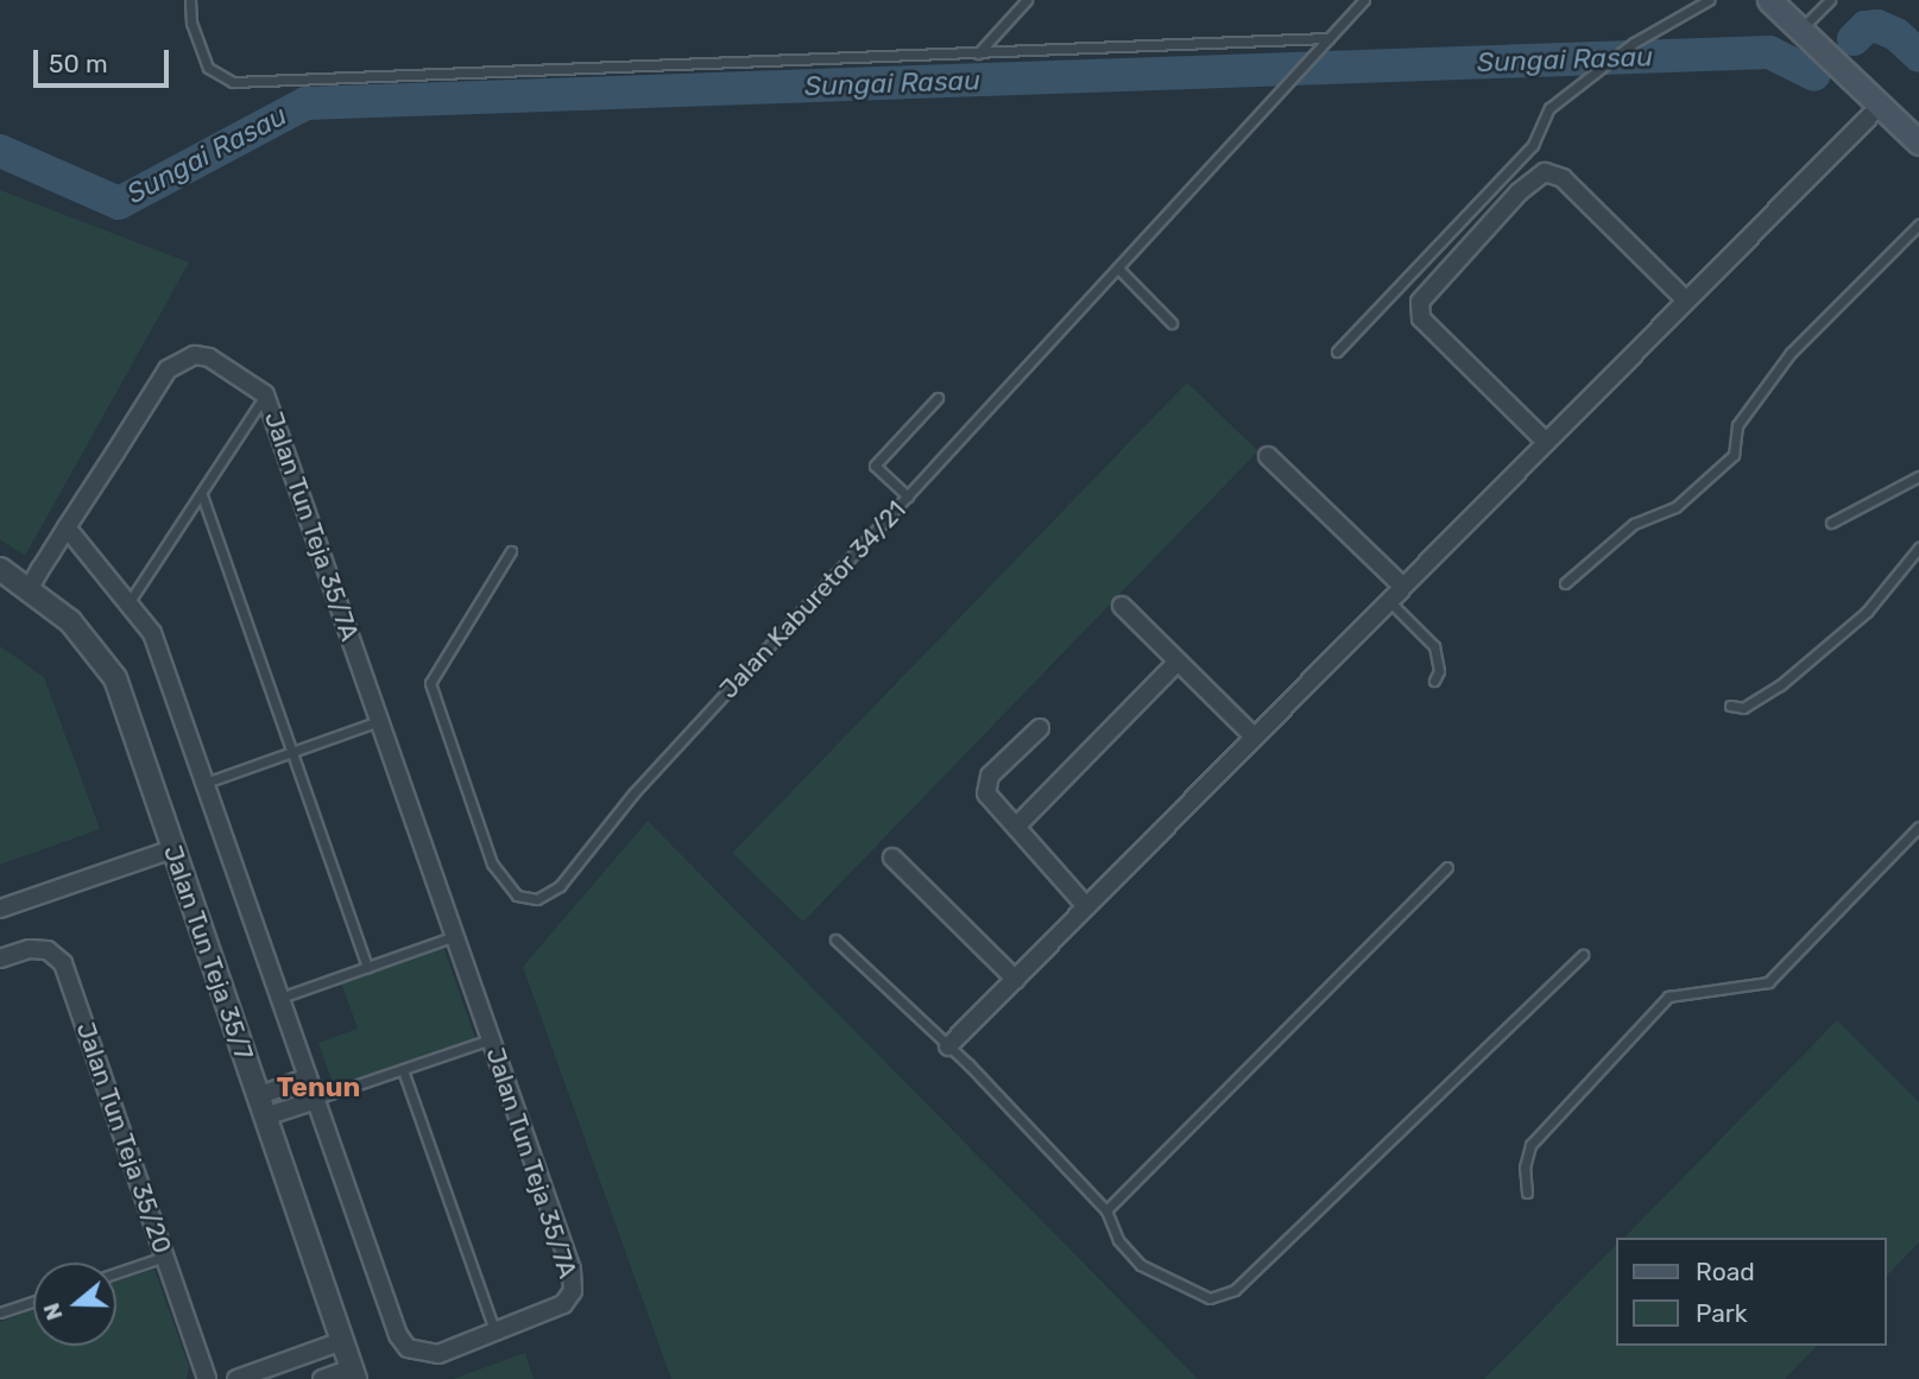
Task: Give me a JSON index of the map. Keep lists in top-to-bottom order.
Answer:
{
  "streets": {
    "street": ["Jalan Tun Teja 35/7A", "Jalan Tun Teja 35/7", "Jalan Tun Teja 35/20"],
    "lane": ["Jalan Kaburetor 34/21"]
  },
  "crossings": [
    ["Jalan Tun Teja 35/7A", "Jalan Tun Teja 35/7"]
  ],
  "districts": ["Tenun"],
  "water": ["Sungai Rasau"],
  "legend": ["Road", "Park"],
  "scale_bar": "50 m",
  "north": "left"
}
